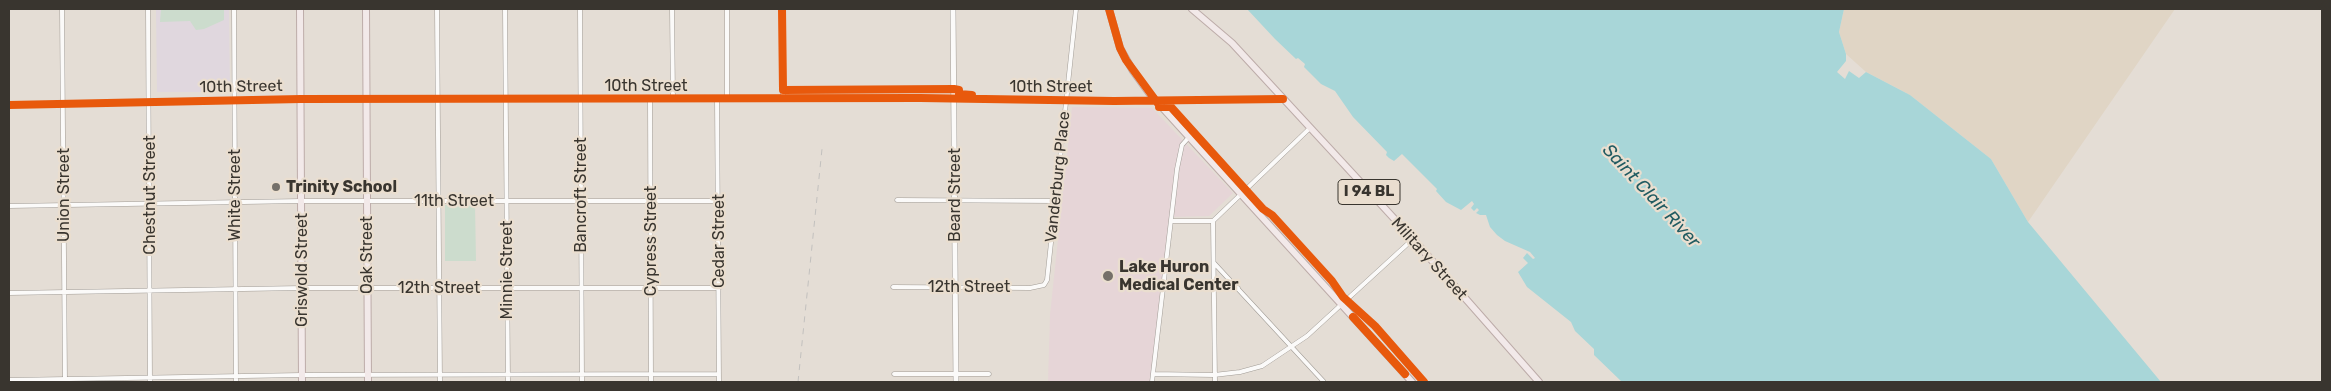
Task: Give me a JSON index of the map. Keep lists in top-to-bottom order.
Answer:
{
  "streets": {
    "main road": [
      "I 94 BL",
      "Oak Street",
      "Military Street",
      "Griswold Street"
    ],
    "street": [
      "10th Street",
      "Vanderburg Place",
      "Union Street",
      "Chestnut Street",
      "White Street",
      "Bancroft Street",
      "Beard Street",
      "11th Street",
      "Cypress Street",
      "Cedar Street",
      "Minnie Street",
      "12th Street"
    ]
  },
  "crossings": [
    ["10th Street", "Vanderburg Place"],
    ["10th Street", "Union Street"],
    ["10th Street", "Chestnut Street"],
    ["10th Street", "White Street"],
    ["10th Street", "Bancroft Street"],
    ["10th Street", "Beard Street"],
    ["10th Street", "Cypress Street"],
    ["10th Street", "Cedar Street"],
    ["10th Street", "Oak Street"],
    ["10th Street", "Military Street"],
    ["10th Street", "Griswold Street"],
    ["10th Street", "Minnie Street"],
    ["Vanderburg Place", "12th Street"],
    ["Union Street", "11th Street"],
    ["Union Street", "12th Street"],
    ["Chestnut Street", "11th Street"],
    ["Chestnut Street", "12th Street"],
    ["White Street", "11th Street"],
    ["White Street", "12th Street"],
    ["Bancroft Street", "11th Street"],
    ["Bancroft Street", "12th Street"],
    ["Beard Street", "12th Street"],
    ["11th Street", "Cypress Street"],
    ["11th Street", "Cedar Street"],
    ["11th Street", "Oak Street"],
    ["11th Street", "Griswold Street"],
    ["11th Street", "Minnie Street"],
    ["Cypress Street", "12th Street"],
    ["Cedar Street", "12th Street"],
    ["Oak Street", "12th Street"],
    ["Griswold Street", "12th Street"],
    ["Minnie Street", "12th Street"]
  ],
  "water": ["Saint Clair River"],
  "places": ["Trinity School", "Lake Huron Medical Center"]
}
